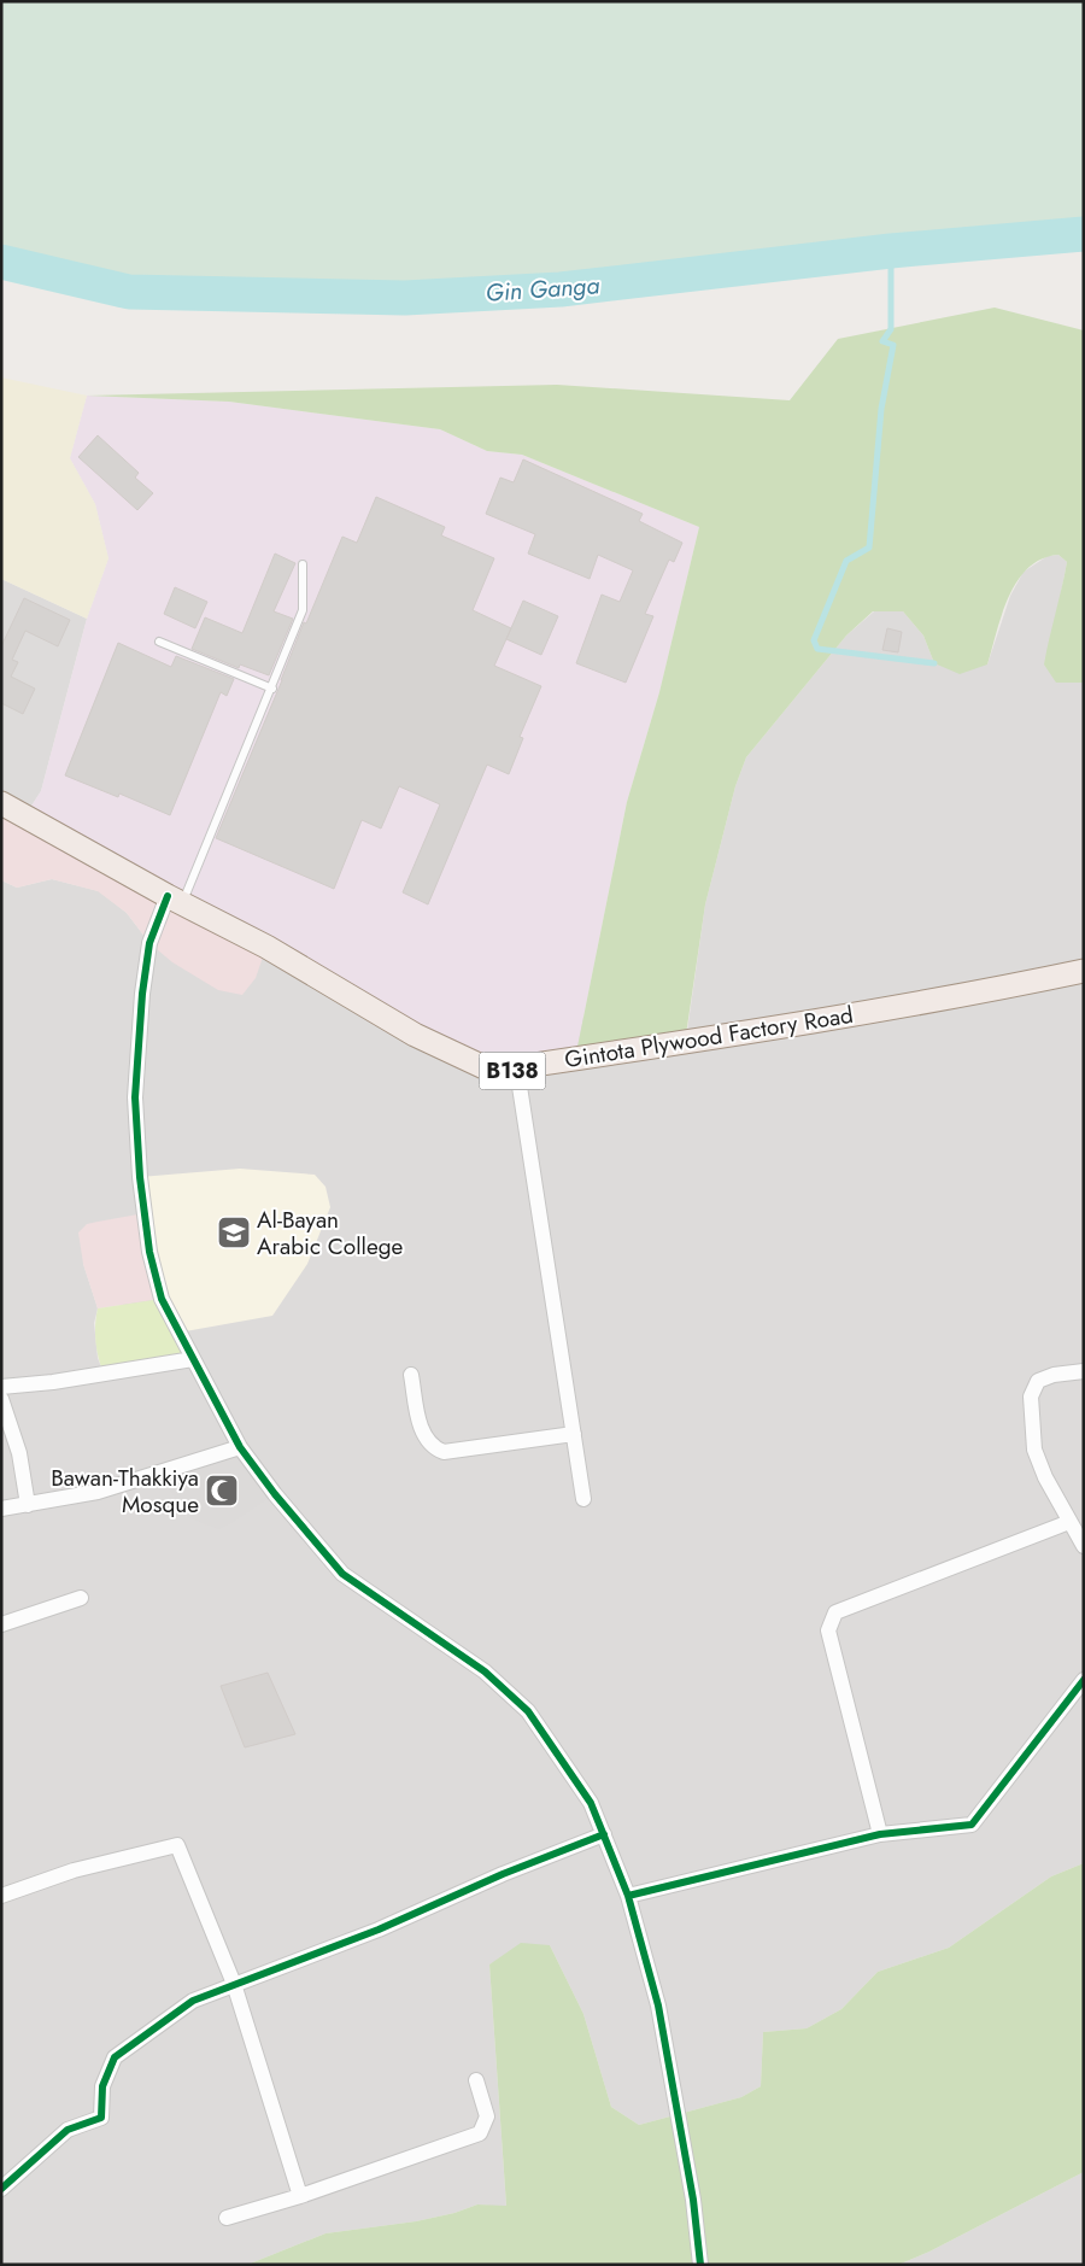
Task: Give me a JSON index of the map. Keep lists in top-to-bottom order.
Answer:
{
  "streets": {
    "main road": ["Gintota Plywood Factory Road", "B138"]
  },
  "water": ["Gin Ganga"],
  "places": {
    "school or university": ["Al-Bayan Arabic College"],
    "mosque": ["Bawan-Thakkiya Mosque"]
  }
}
